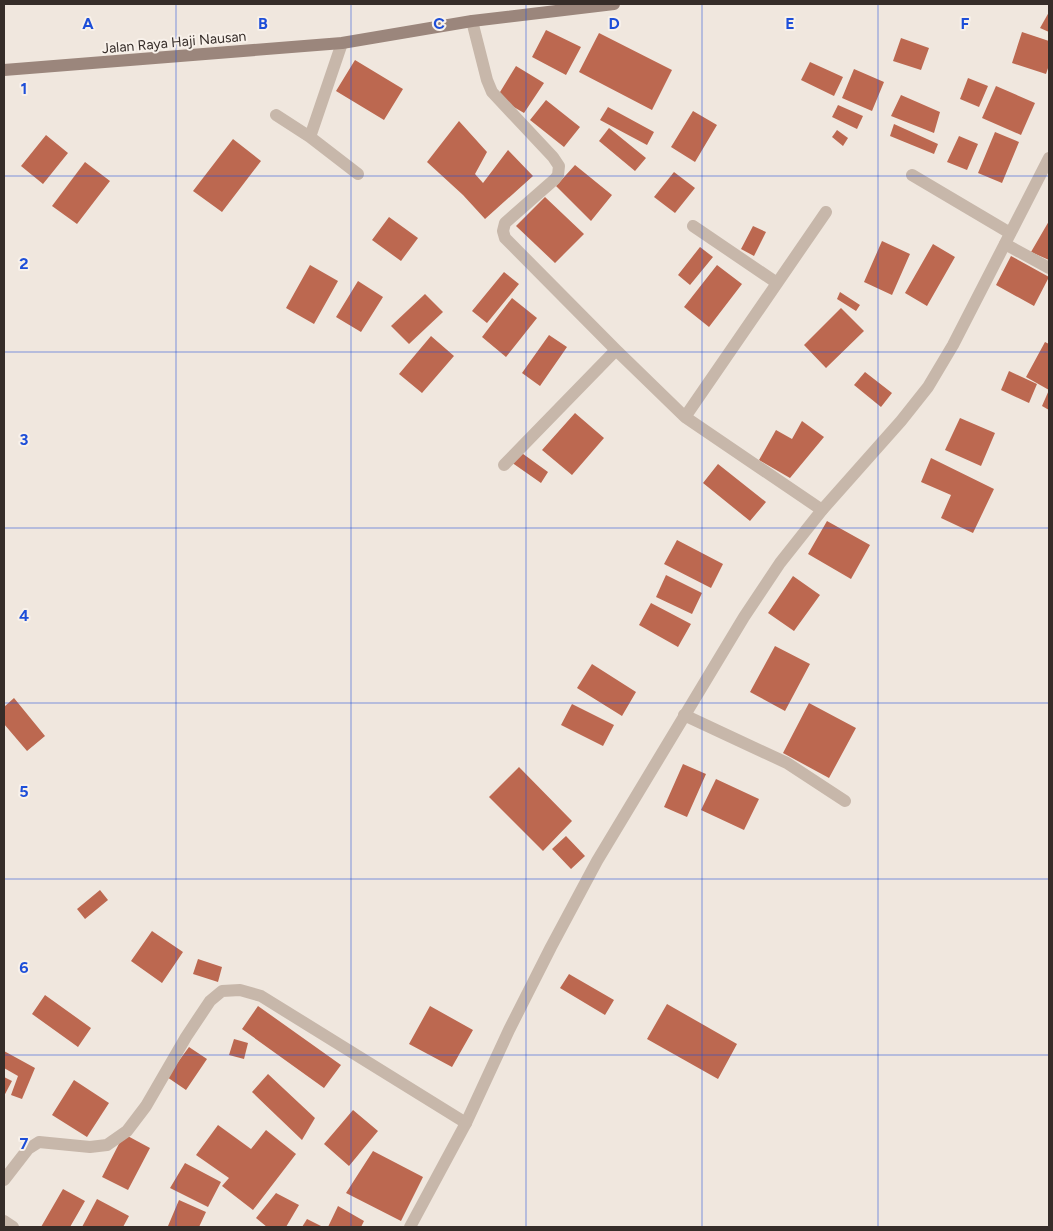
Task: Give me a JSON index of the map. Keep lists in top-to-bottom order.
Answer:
{
  "streets": {
    "main road": ["Jalan Raya Haji Nausan"]
  },
  "grid": {
    "columns": [
      "A",
      "B",
      "C",
      "D",
      "E",
      "F"
    ],
    "rows": [
      "1",
      "2",
      "3",
      "4",
      "5",
      "6",
      "7"
    ]
  }
}
